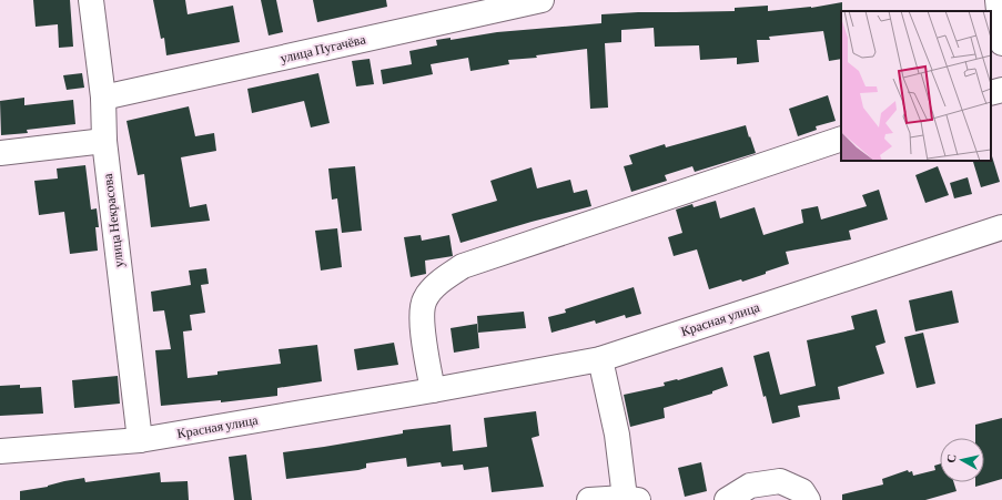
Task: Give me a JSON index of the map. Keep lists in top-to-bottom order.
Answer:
{
  "streets": {
    "street": ["улица Пугачёва", "улица Некрасова", "Красная улица"]
  },
  "crossings": [
    ["улица Пугачёва", "улица Некрасова"],
    ["улица Некрасова", "Красная улица"]
  ],
  "north": "left"
}
